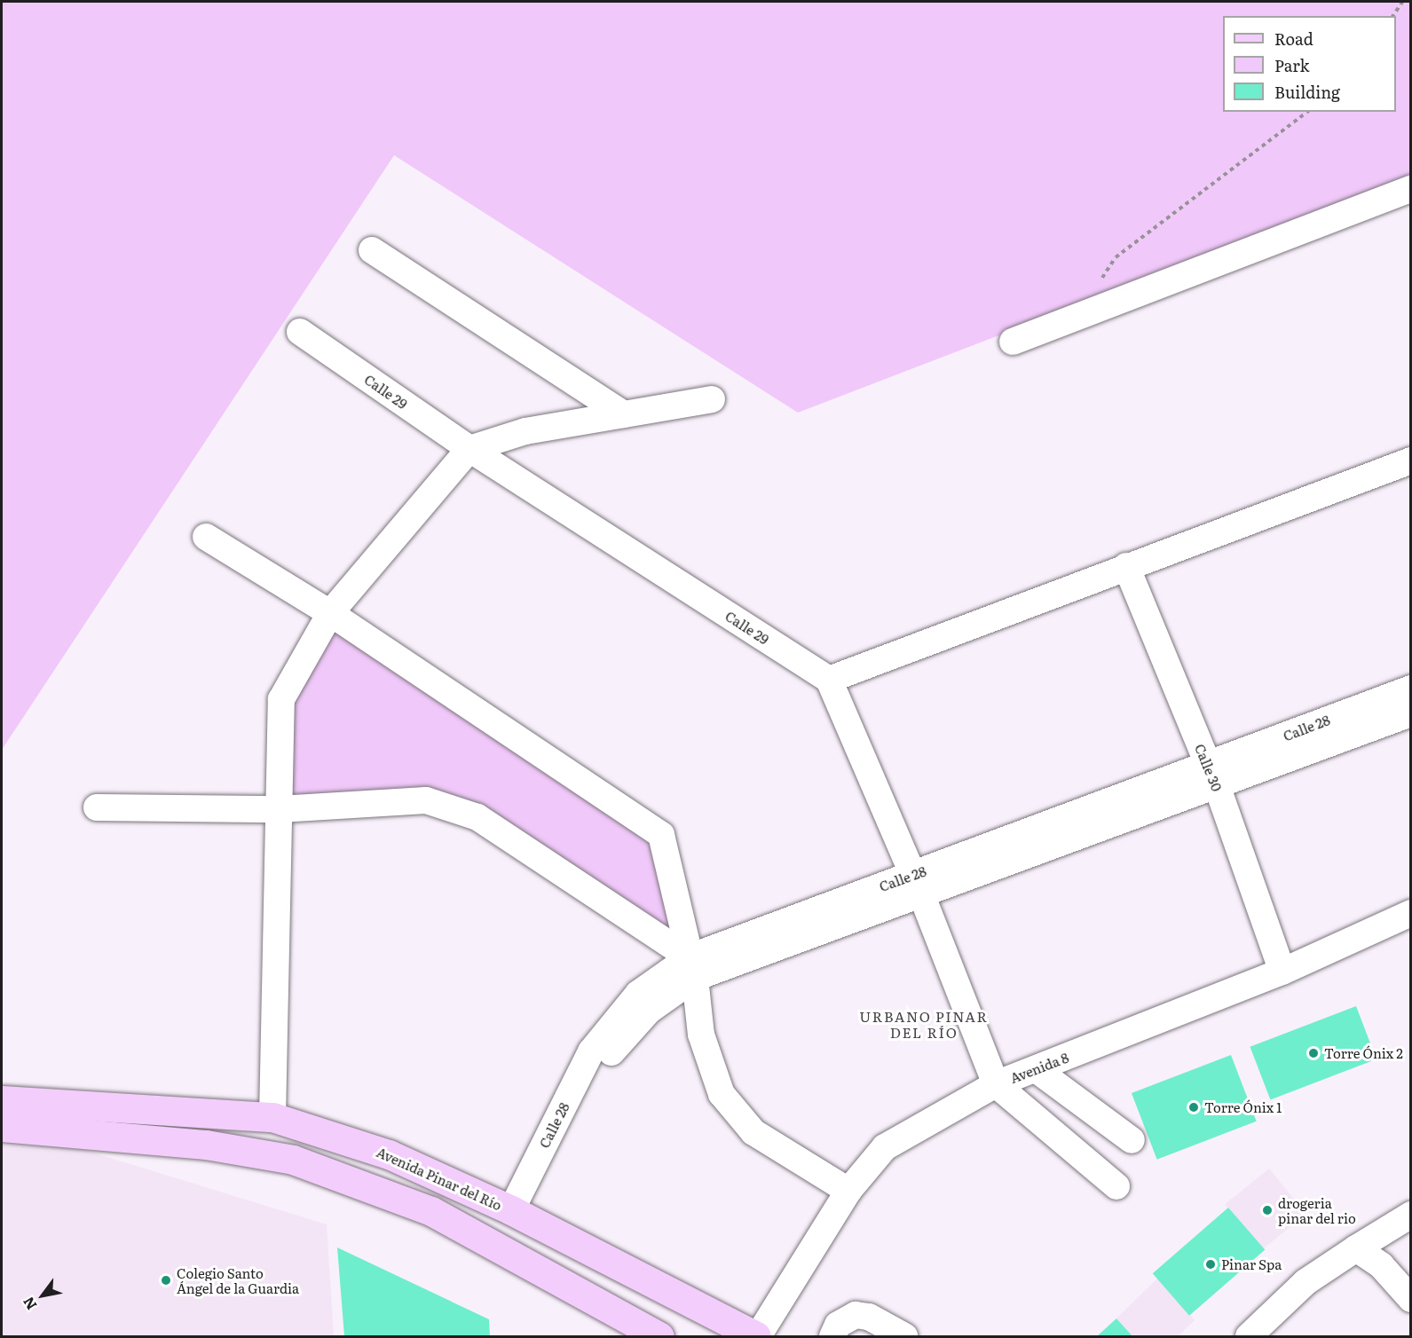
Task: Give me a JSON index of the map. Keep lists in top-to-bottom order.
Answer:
{
  "streets": {
    "main road": ["Avenida Pinar del Río"],
    "street": [
      "Calle 29",
      "Calle 28",
      "Calle 30",
      "Avenida 8"
    ]
  },
  "crossings": [
    ["Calle 28", "Calle 30"],
    ["Calle 28", "Avenida Pinar del Río"],
    ["Calle 30", "Avenida 8"],
    ["Avenida 8", "Avenida Pinar del Río"]
  ],
  "districts": ["URBANO PINAR DEL RÍO"],
  "places": [
    "Torre Ónix 2",
    "Torre Ónix 1",
    "drogeria pinar del rio",
    "Pinar Spa",
    "Colegio Santo Ángel de la Guardia"
  ],
  "legend": ["Road", "Park", "Building"],
  "north": "bottom left"
}
